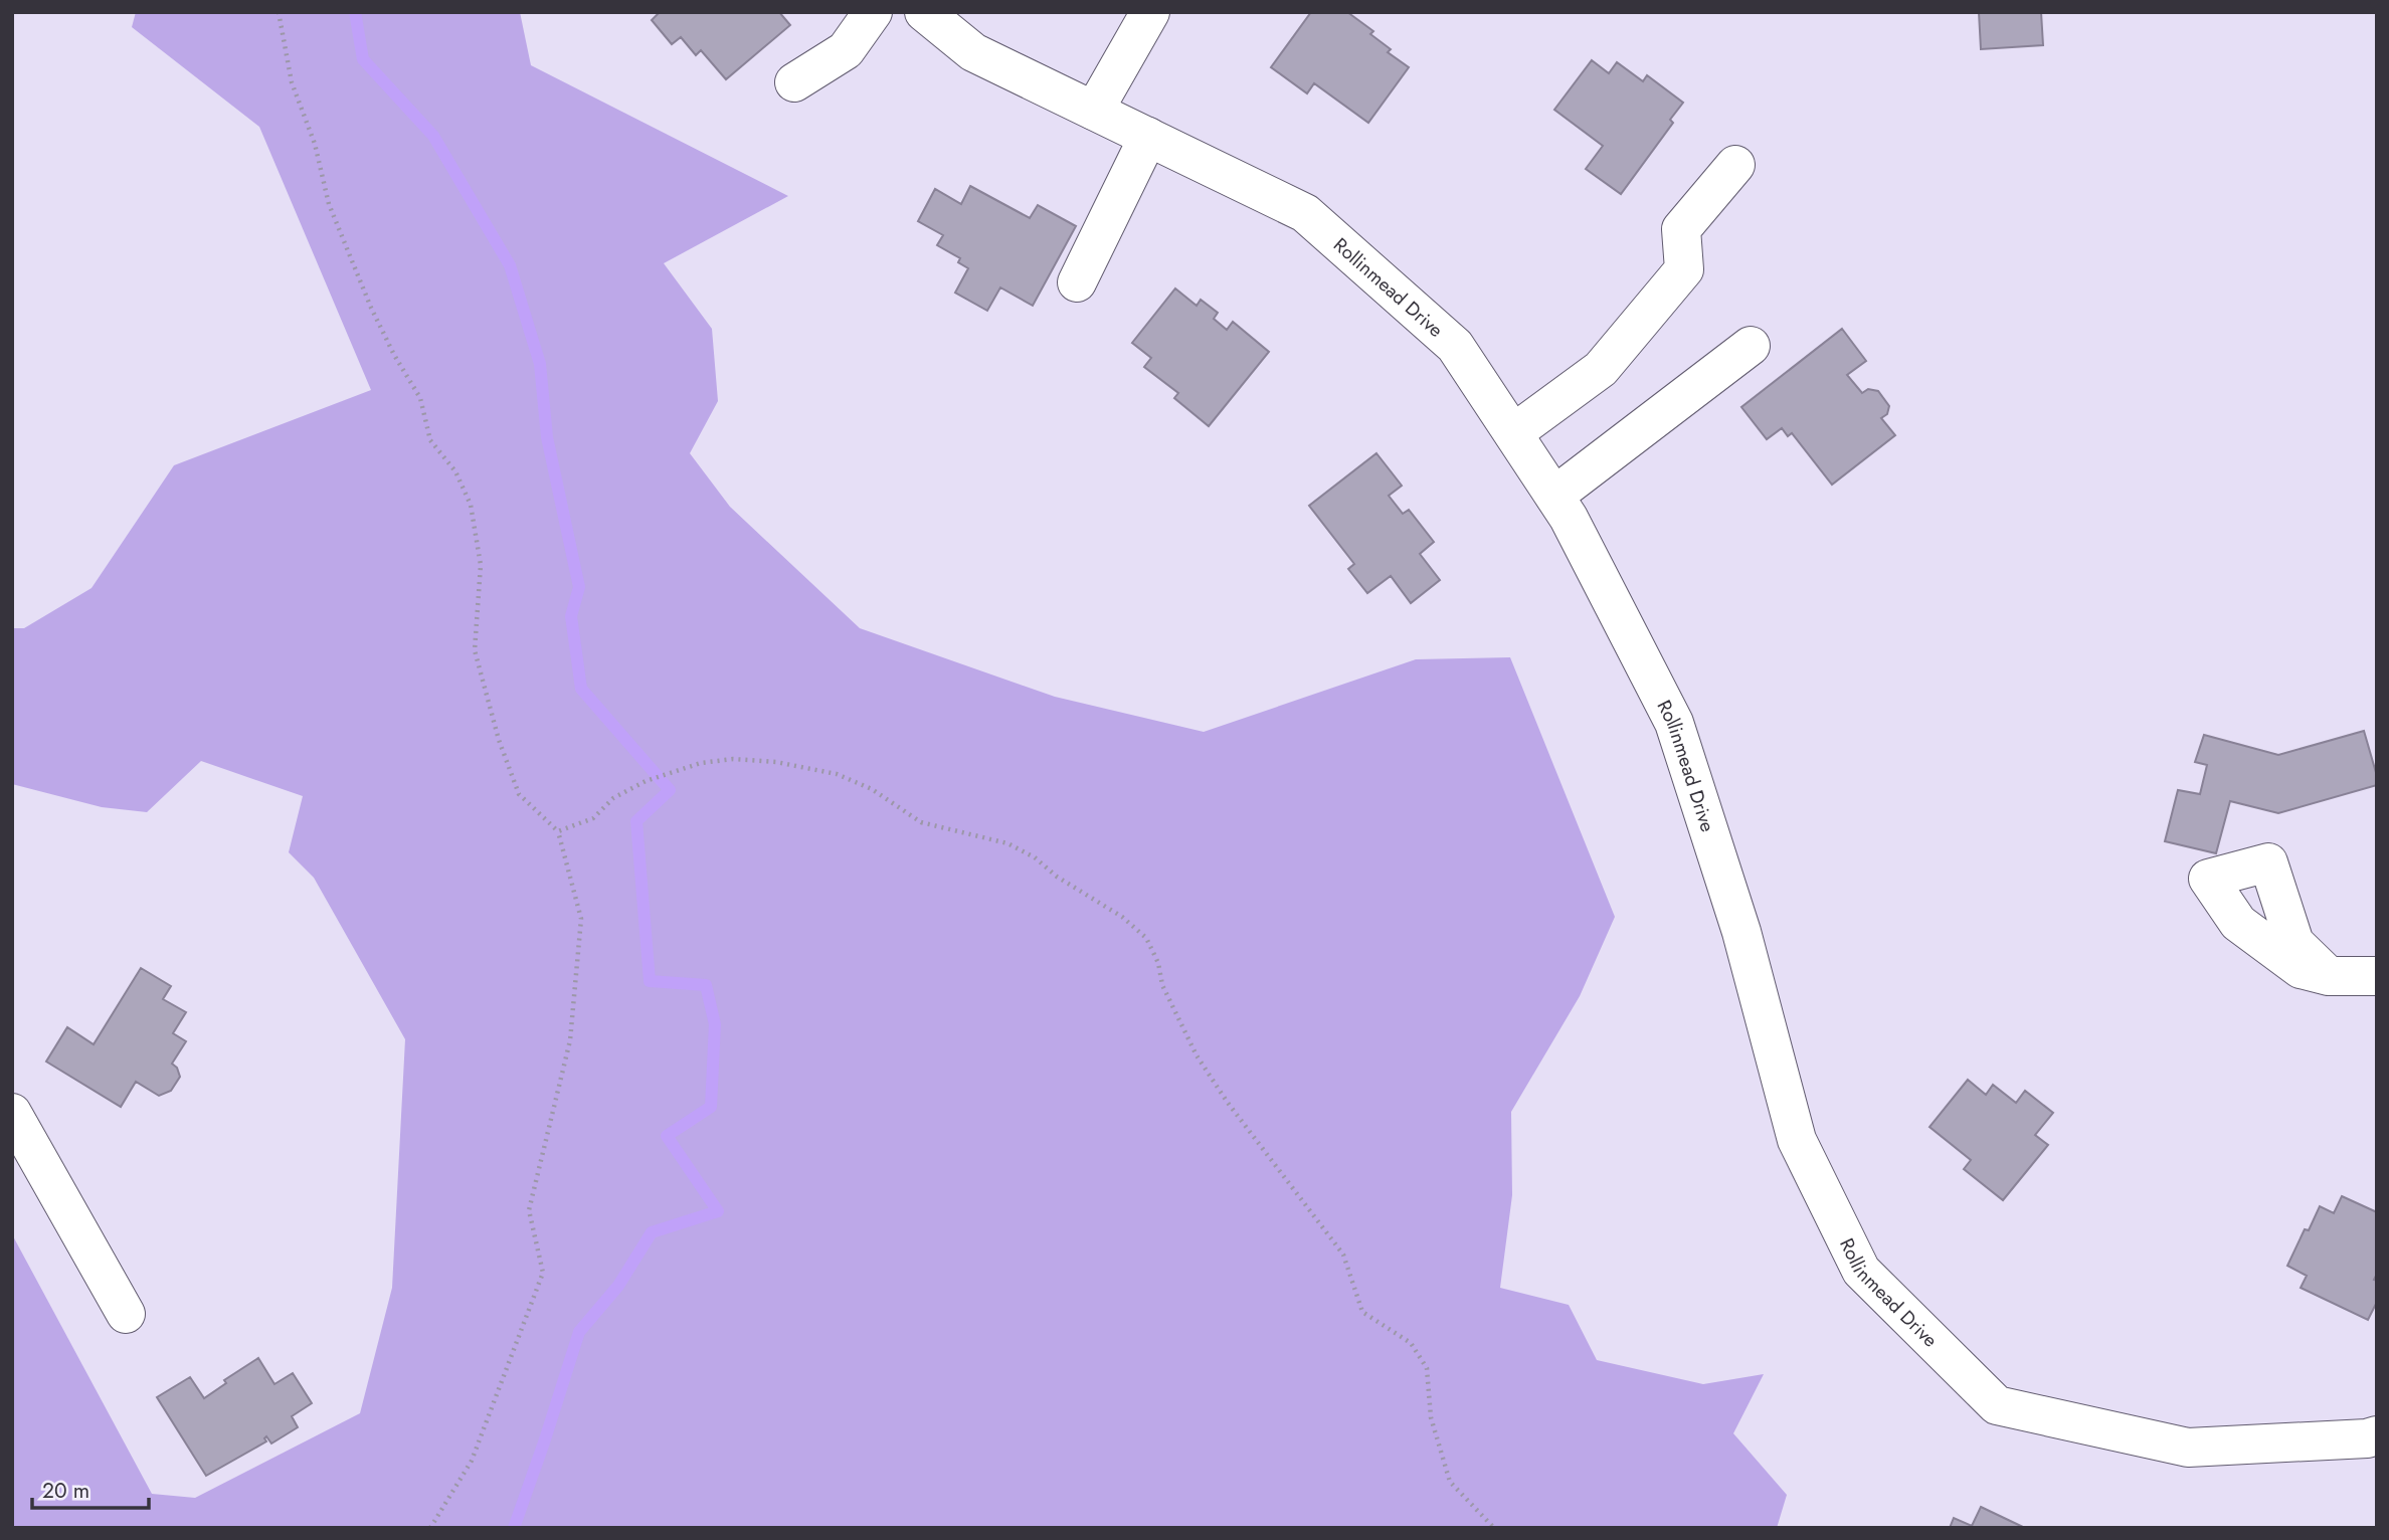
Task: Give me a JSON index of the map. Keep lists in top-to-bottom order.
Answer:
{
  "streets": {
    "street": ["Rollinmead Drive"]
  },
  "scale_bar": "20 m"
}
